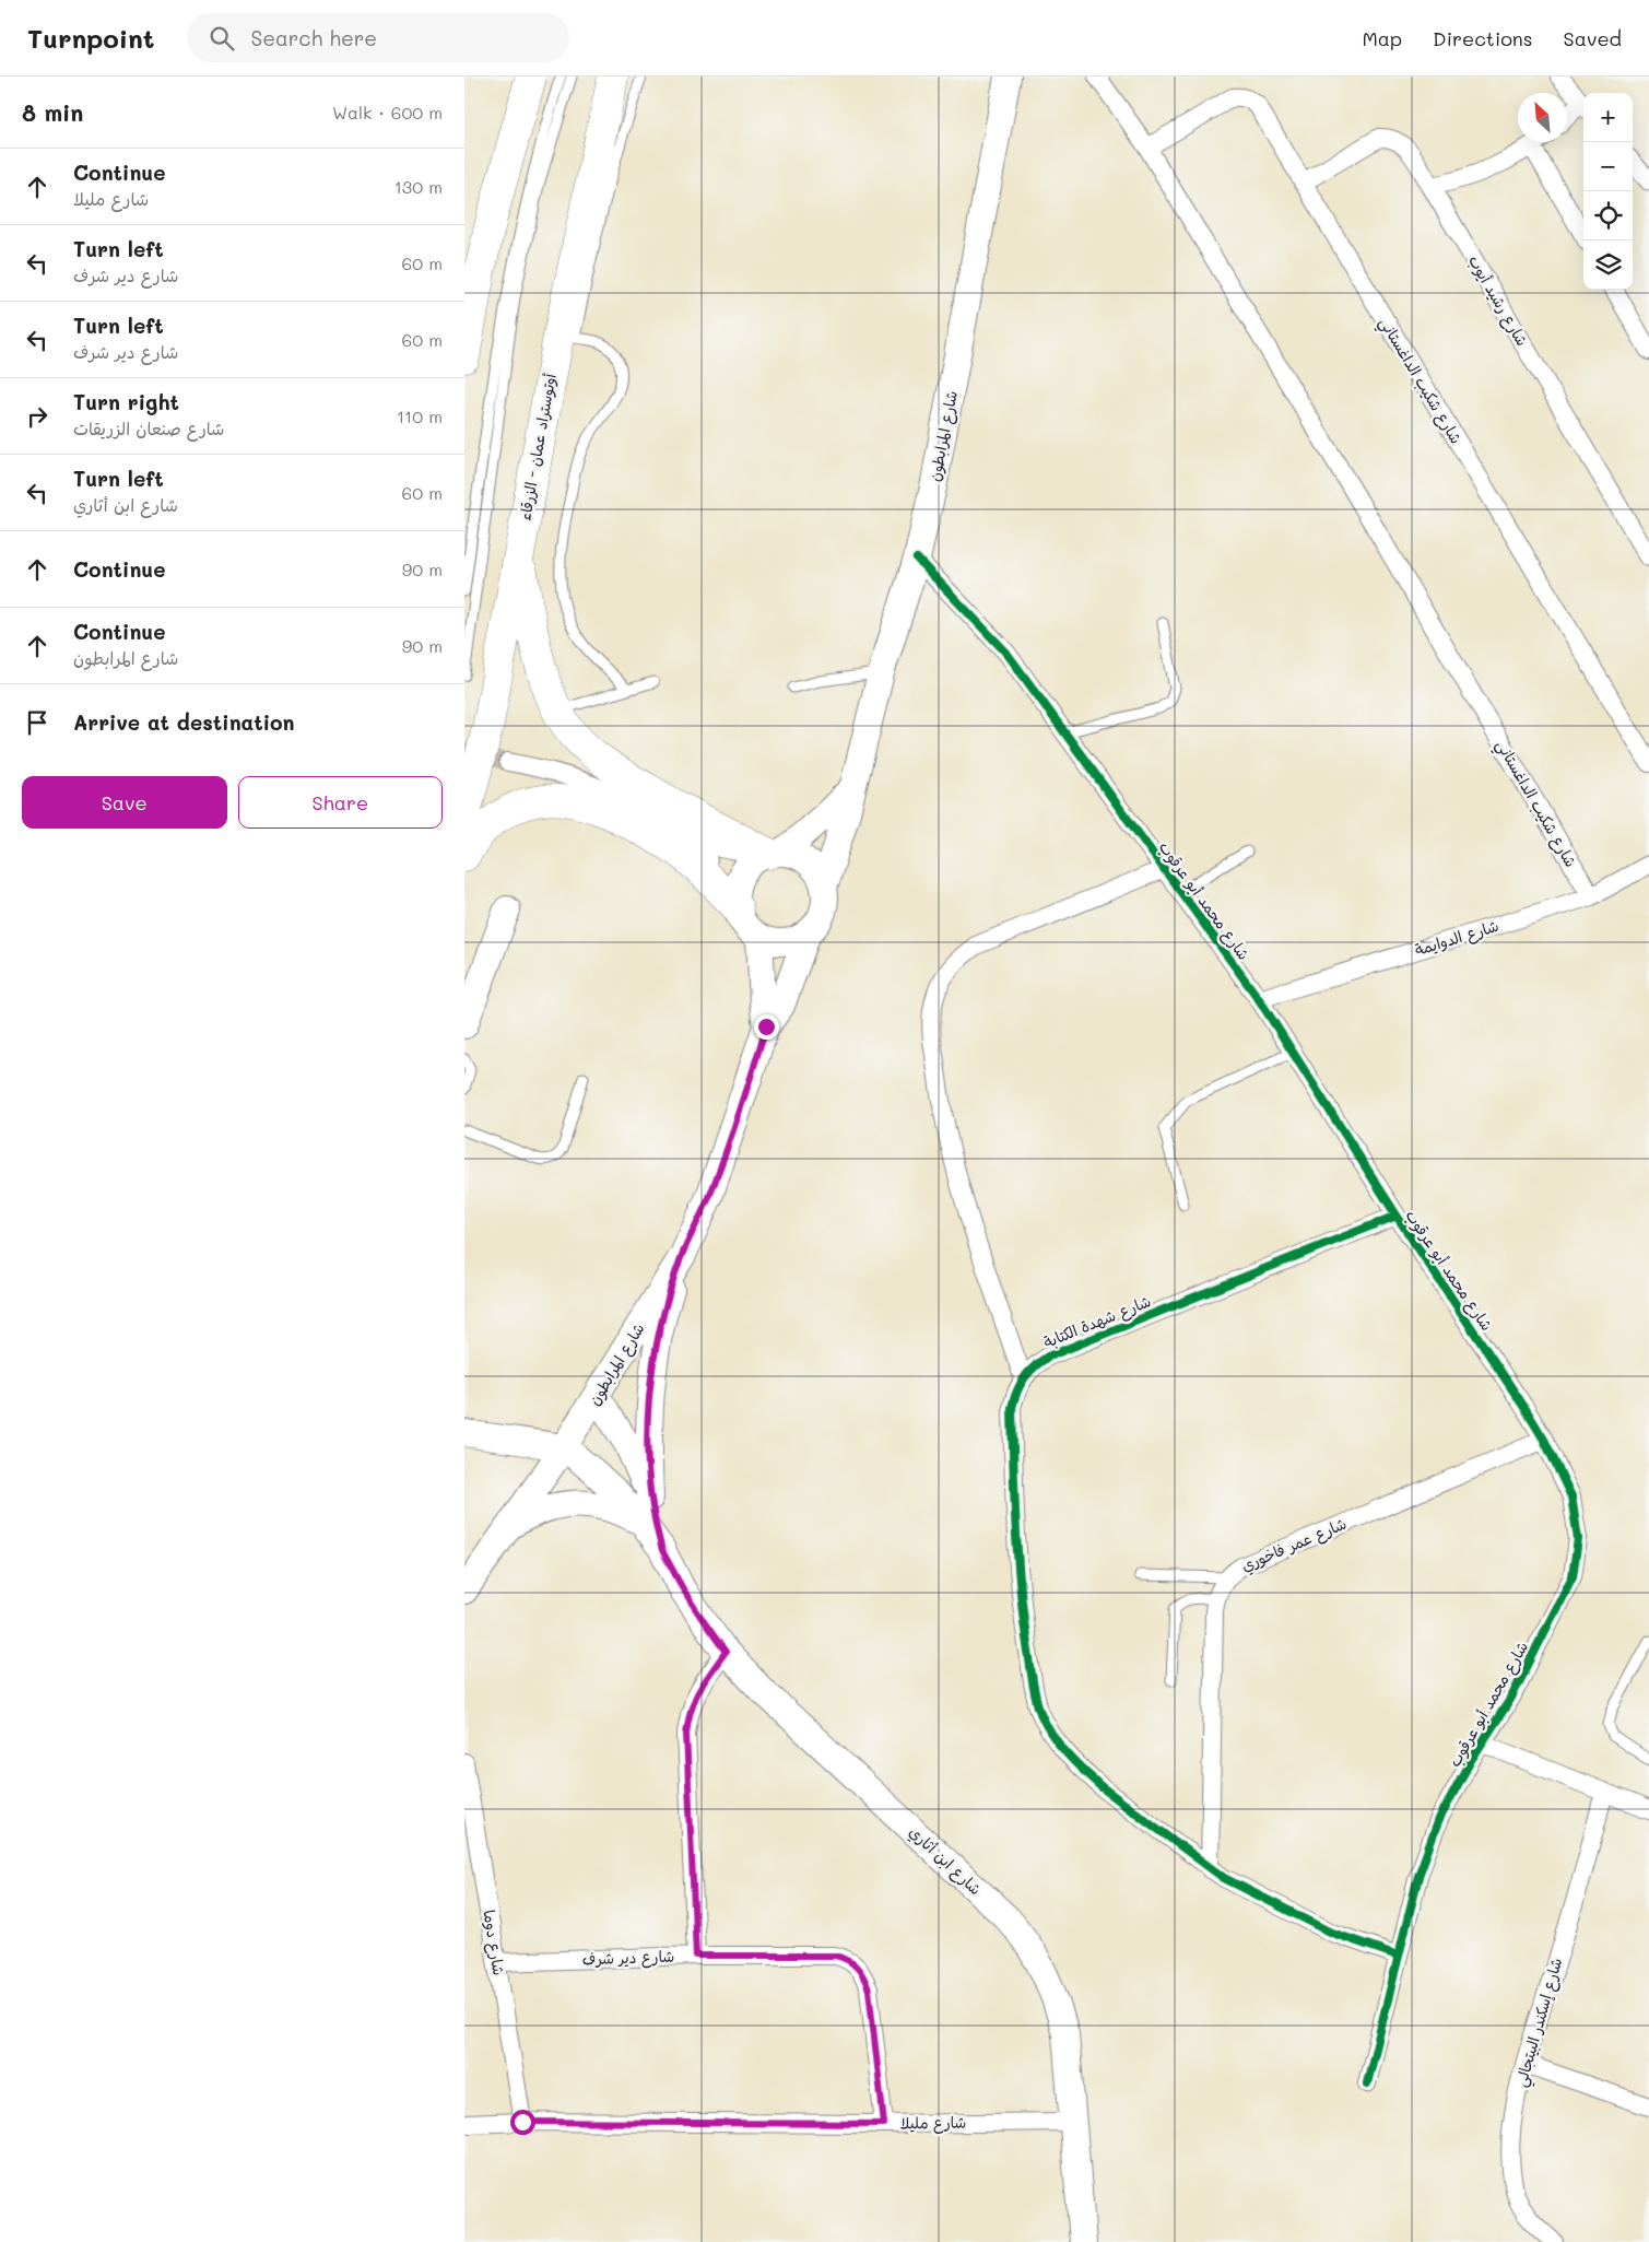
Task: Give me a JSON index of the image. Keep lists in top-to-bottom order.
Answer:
{
  "streets": {
    "highway": ["أوتوستراد عمان - الزرقاء"],
    "street": [
      "شارع رشيد أيوب",
      "شارع شكيب الداغستاني",
      "شارع المرابطون",
      "شارع محمد أبو عرقوب",
      "شارع الدوايمة",
      "شارع شهدة الكتابة",
      "شارع عمر فاخوري",
      "شارع ابن أثاري",
      "شارع دوما",
      "شارع دير شرف",
      "شارع إسكندر البيتجالي",
      "شارع مليلا"
    ]
  },
  "crossings": [
    ["شارع رشيد أيوب", "شارع شكيب الداغستاني"],
    ["شارع شكيب الداغستاني", "شارع الدوايمة"],
    ["شارع المرابطون", "شارع محمد أبو عرقوب"],
    ["شارع المرابطون", "شارع ابن أثاري"],
    ["شارع محمد أبو عرقوب", "شارع الدوايمة"],
    ["شارع محمد أبو عرقوب", "شارع شهدة الكتابة"],
    ["شارع محمد أبو عرقوب", "شارع عمر فاخوري"],
    ["شارع شهدة الكتابة", "شارع عمر فاخوري"],
    ["شارع ابن أثاري", "شارع مليلا"],
    ["شارع دوما", "شارع دير شرف"],
    ["شارع دوما", "شارع مليلا"],
    ["شارع دير شرف", "شارع مليلا"]
  ],
  "north": "top left",
  "page": {
    "header": "Turnpoint",
    "search": "Search here",
    "nav": ["Map", "Directions", "Saved"],
    "heading": ["8 min", "Walk · 600 m"],
    "map_buttons": ["+", "−"],
    "list": [
      ["Continue", "شارع مليلا", "130 m"],
      ["Turn left", "شارع دير شرف", "60 m"],
      ["Turn left", "شارع دير شرف", "60 m"],
      ["Turn right", "شارع صنعان الزريقات", "110 m"],
      ["Turn left", "شارع ابن أثاري", "60 m"],
      ["Continue", "90 m"],
      ["Continue", "شارع المرابطون", "90 m"],
      "Arrive at destination"
    ],
    "buttons": ["Save", "Share"]
  }
}
